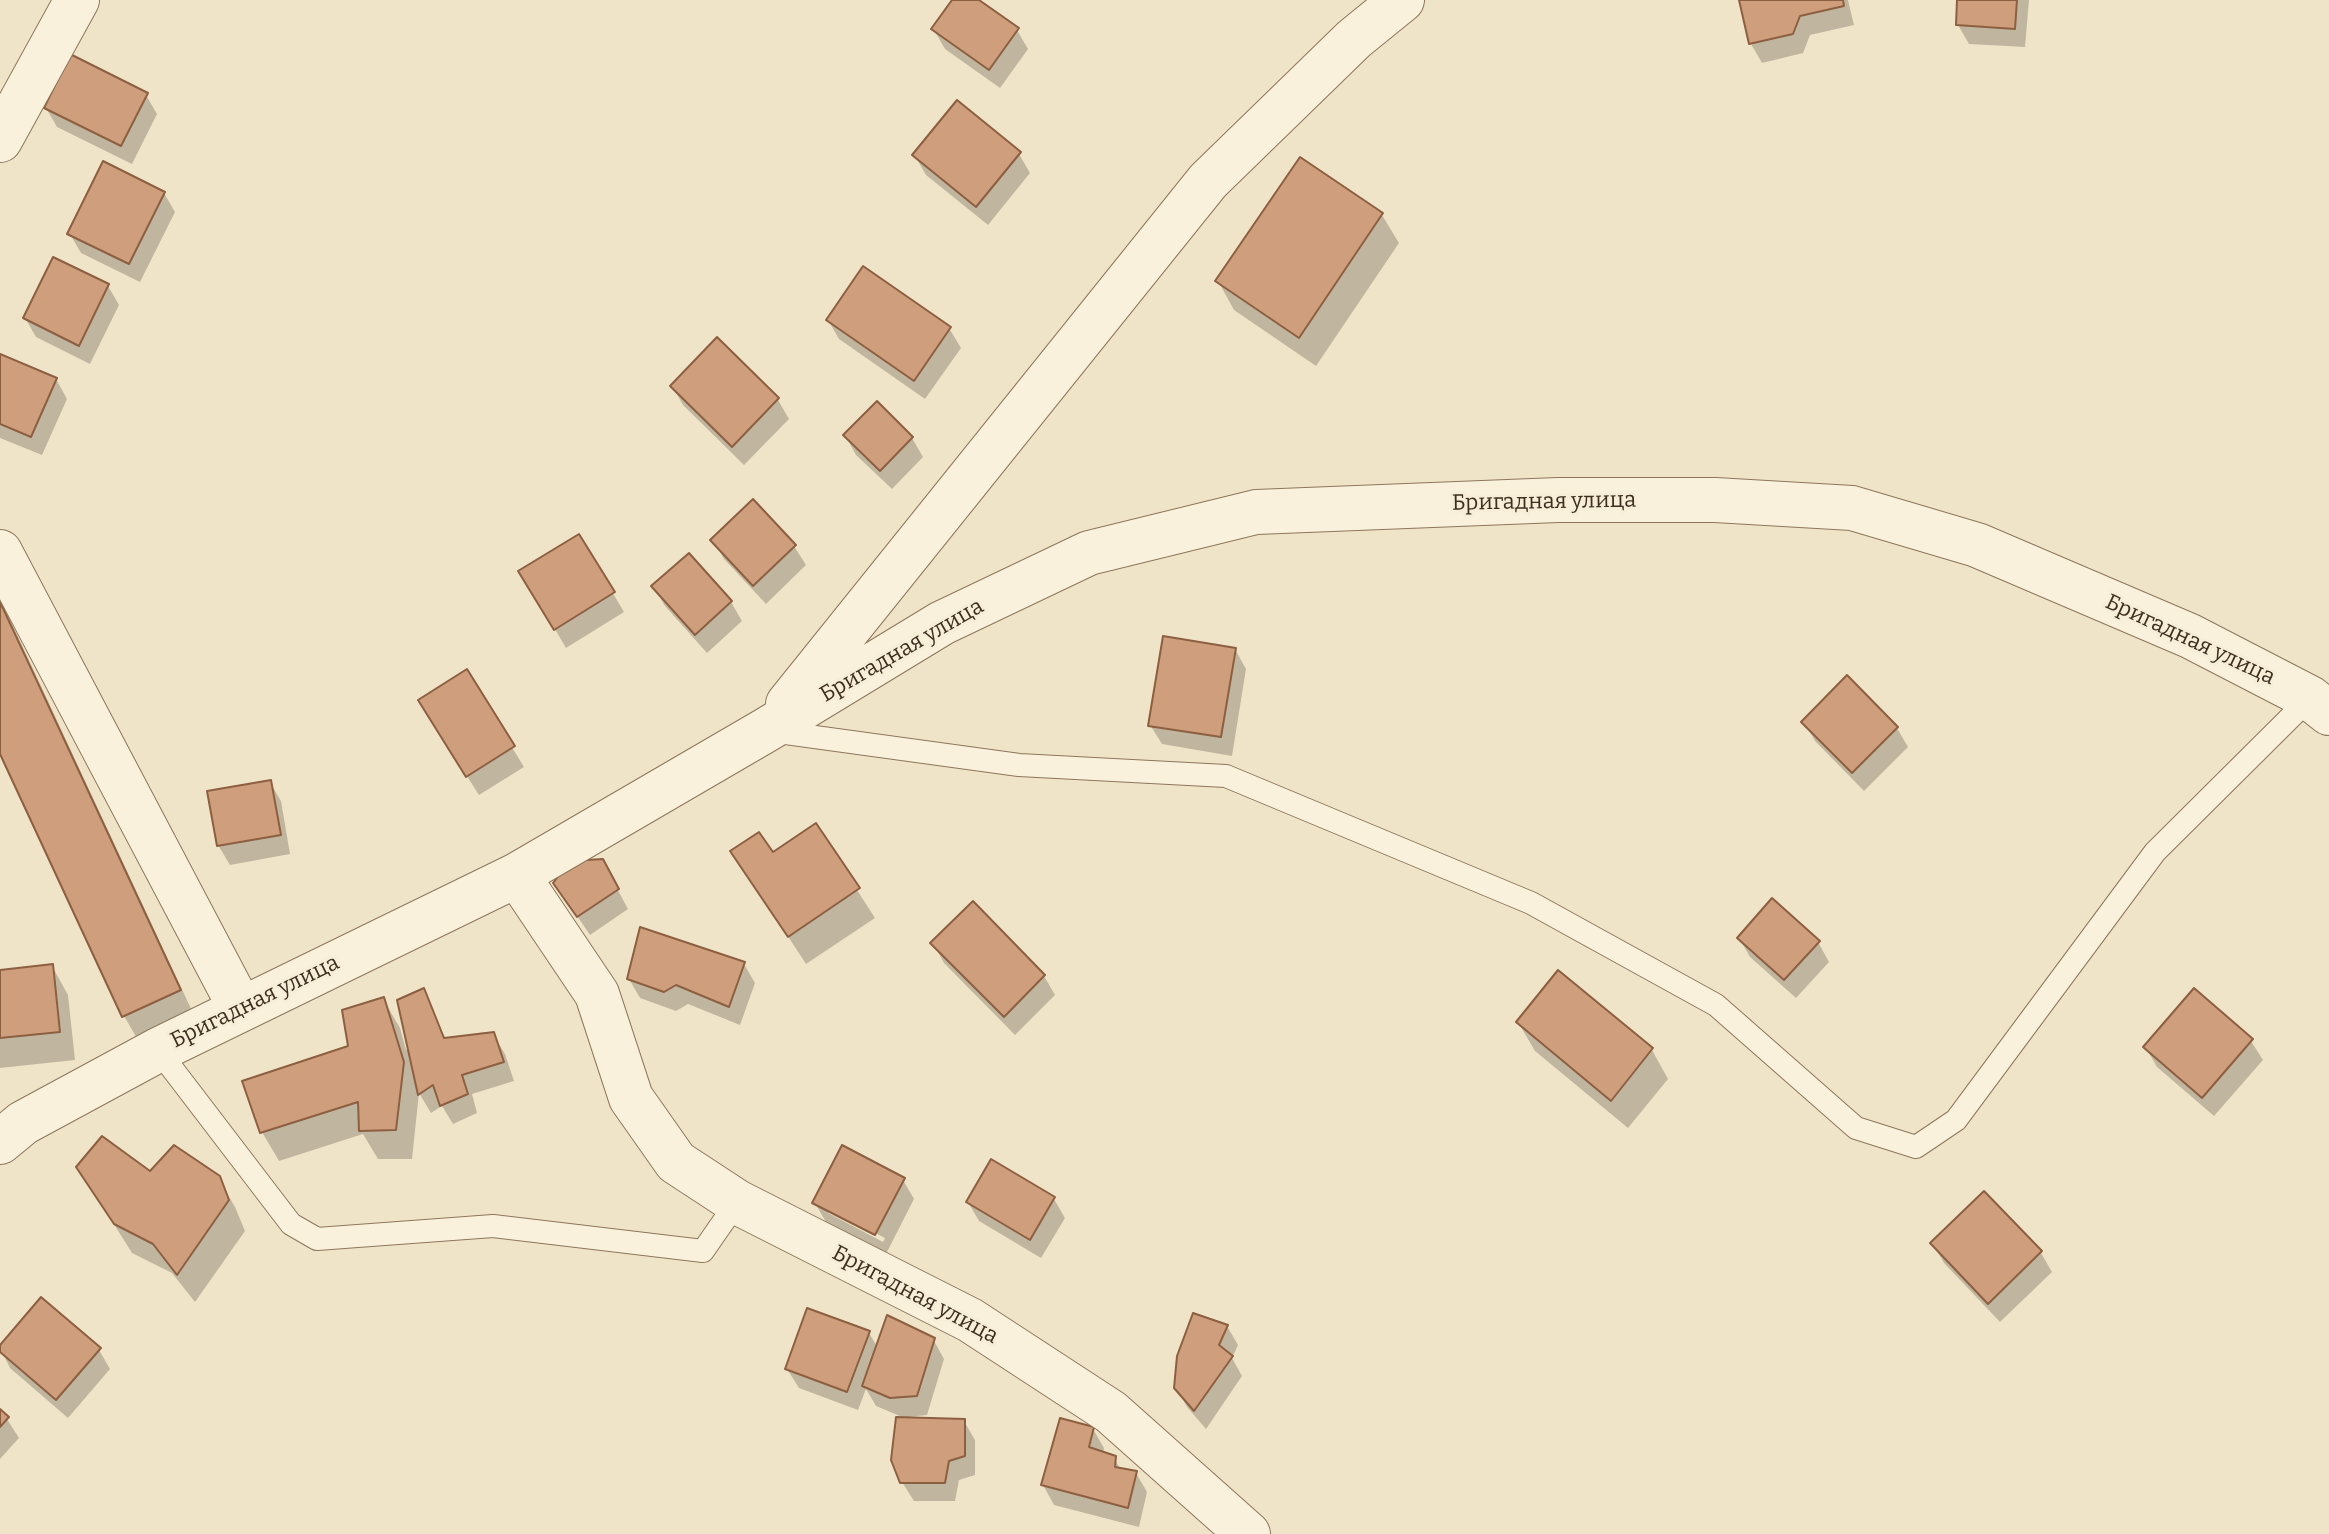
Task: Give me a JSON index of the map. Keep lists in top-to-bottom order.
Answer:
{
  "streets": {
    "street": ["Бригадная улица"]
  }
}
